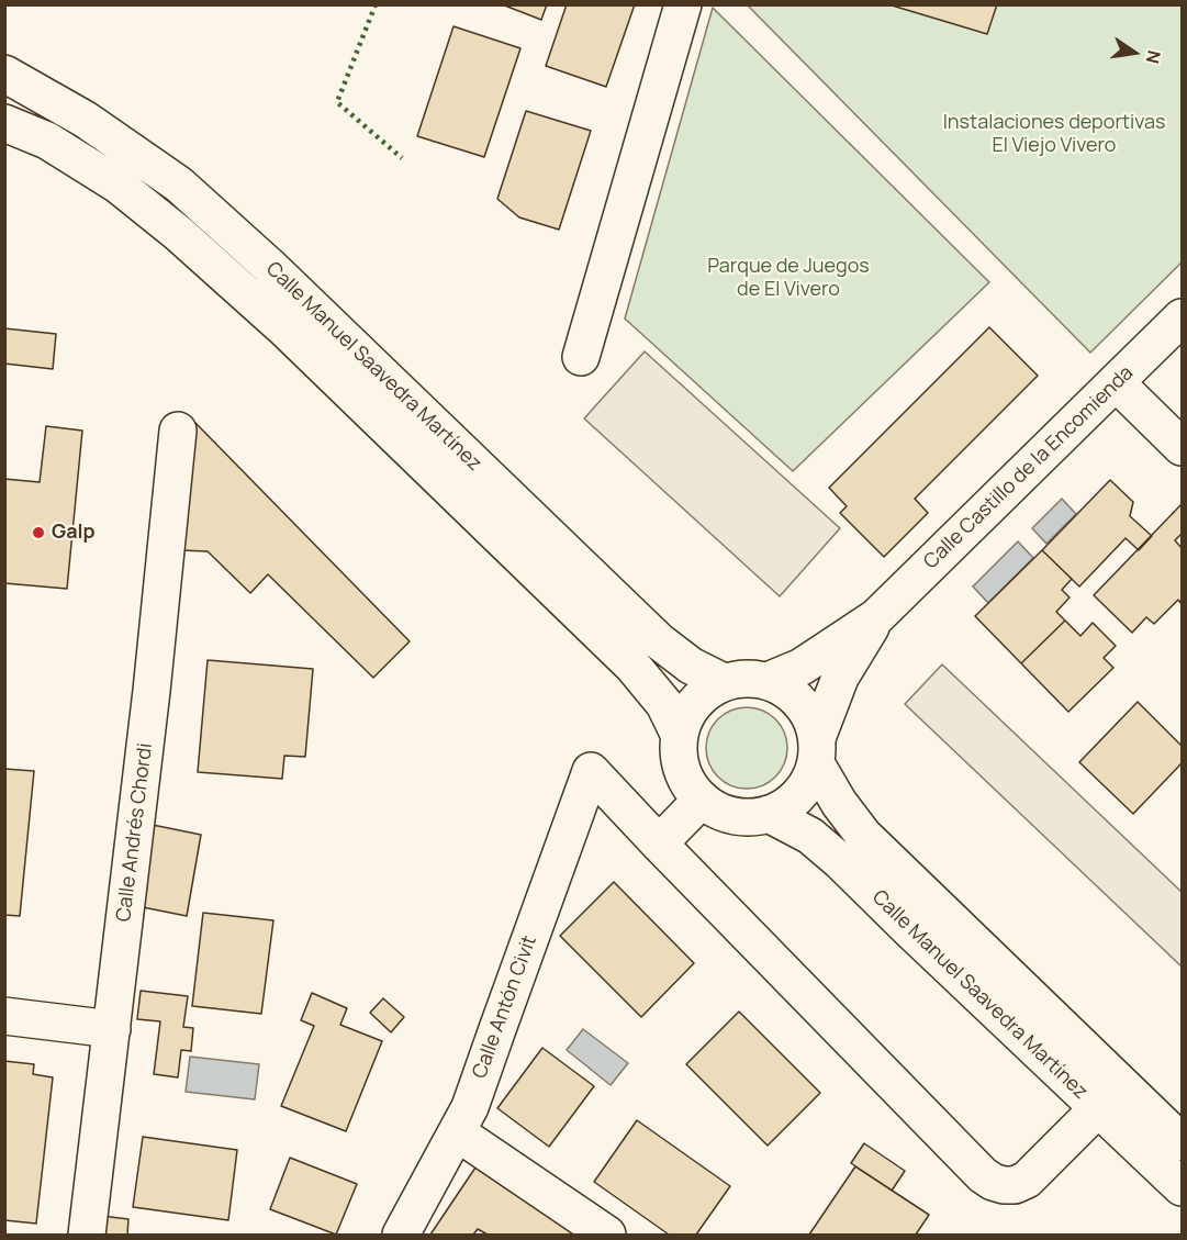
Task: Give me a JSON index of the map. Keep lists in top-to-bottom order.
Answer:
{
  "streets": {
    "street": [
      "Calle Manuel Saavedra Martínez",
      "Calle Castillo de la Encomienda",
      "Calle Andrés Chordi",
      "Calle Antón Civit"
    ]
  },
  "crossings": [
    ["Calle Manuel Saavedra Martínez", "Calle Castillo de la Encomienda"]
  ],
  "parks": ["Instalaciones deportivas El Viejo Vivero", "Parque de Juegos de El Vivero"],
  "places": ["Galp"],
  "north": "right"
}
